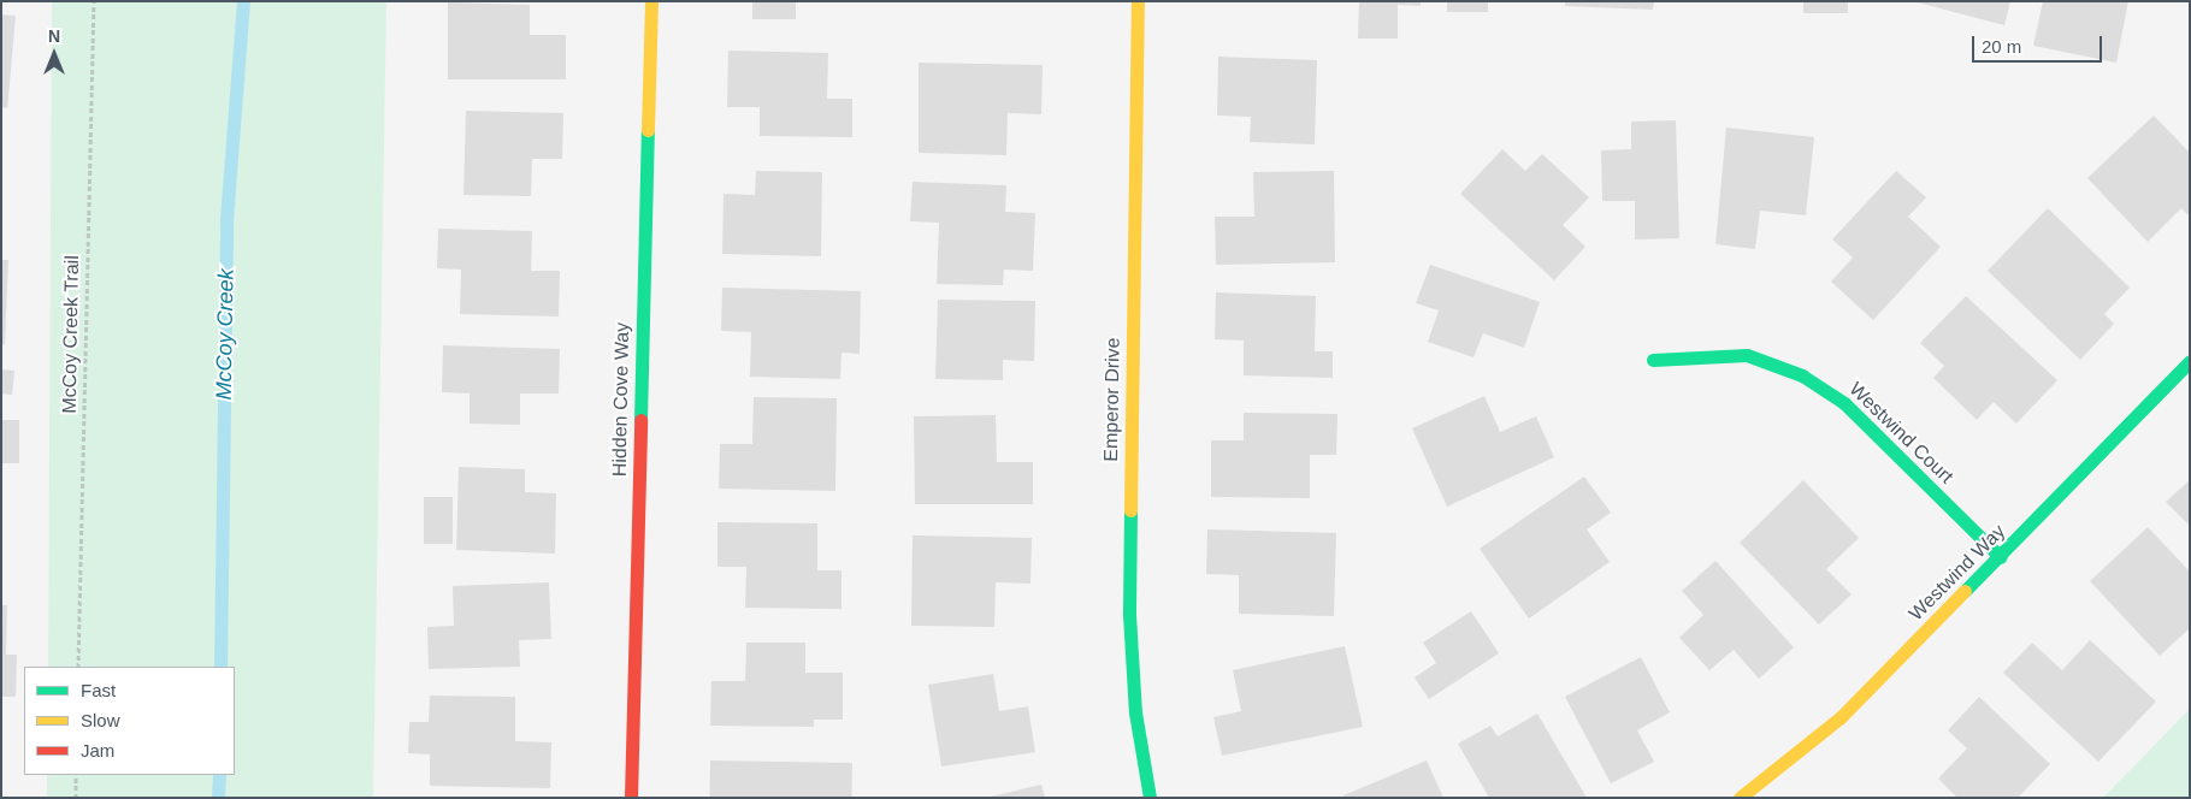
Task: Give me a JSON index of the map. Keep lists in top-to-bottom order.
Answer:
{
  "streets": {
    "street": [
      "Hidden Cove Way",
      "Emperor Drive",
      "Westwind Court",
      "Westwind Way"
    ],
    "path": ["McCoy Creek Trail"]
  },
  "crossings": [
    ["Westwind Court", "Westwind Way"]
  ],
  "water": ["McCoy Creek"],
  "legend": ["Fast", "Slow", "Jam"],
  "scale_bar": "20 m",
  "north": "top"
}
